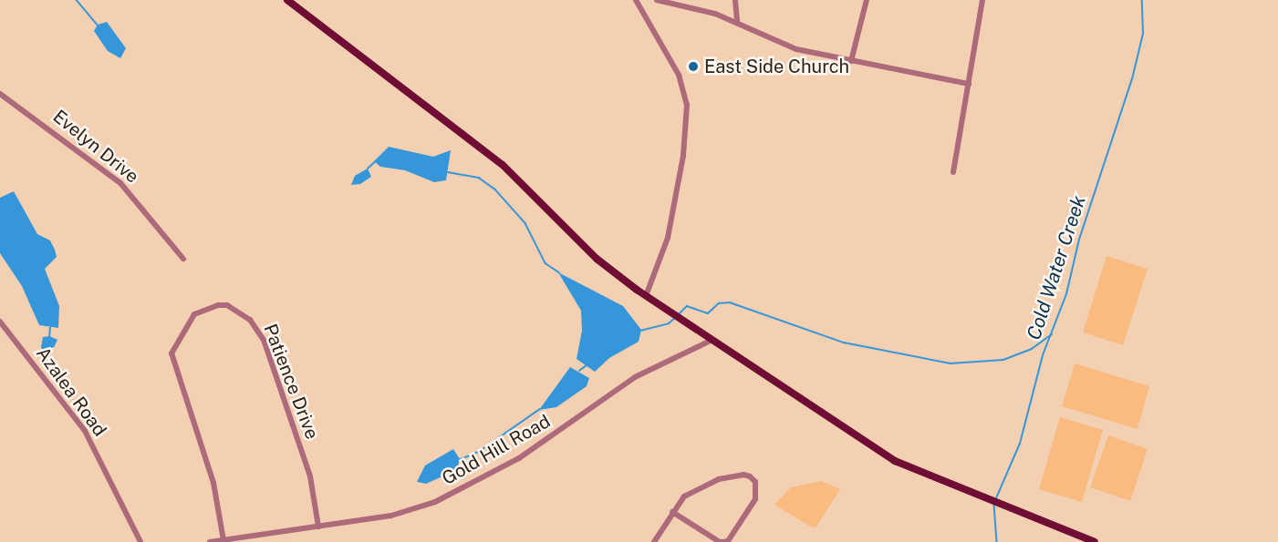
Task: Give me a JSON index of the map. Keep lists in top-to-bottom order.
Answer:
{
  "streets": {
    "street": [
      "Evelyn Drive",
      "Patience Drive",
      "Azalea Road",
      "Gold Hill Road"
    ]
  },
  "crossings": [
    ["Patience Drive", "Gold Hill Road"]
  ],
  "water": ["Cold Water Creek"],
  "places": ["East Side Church"]
}
